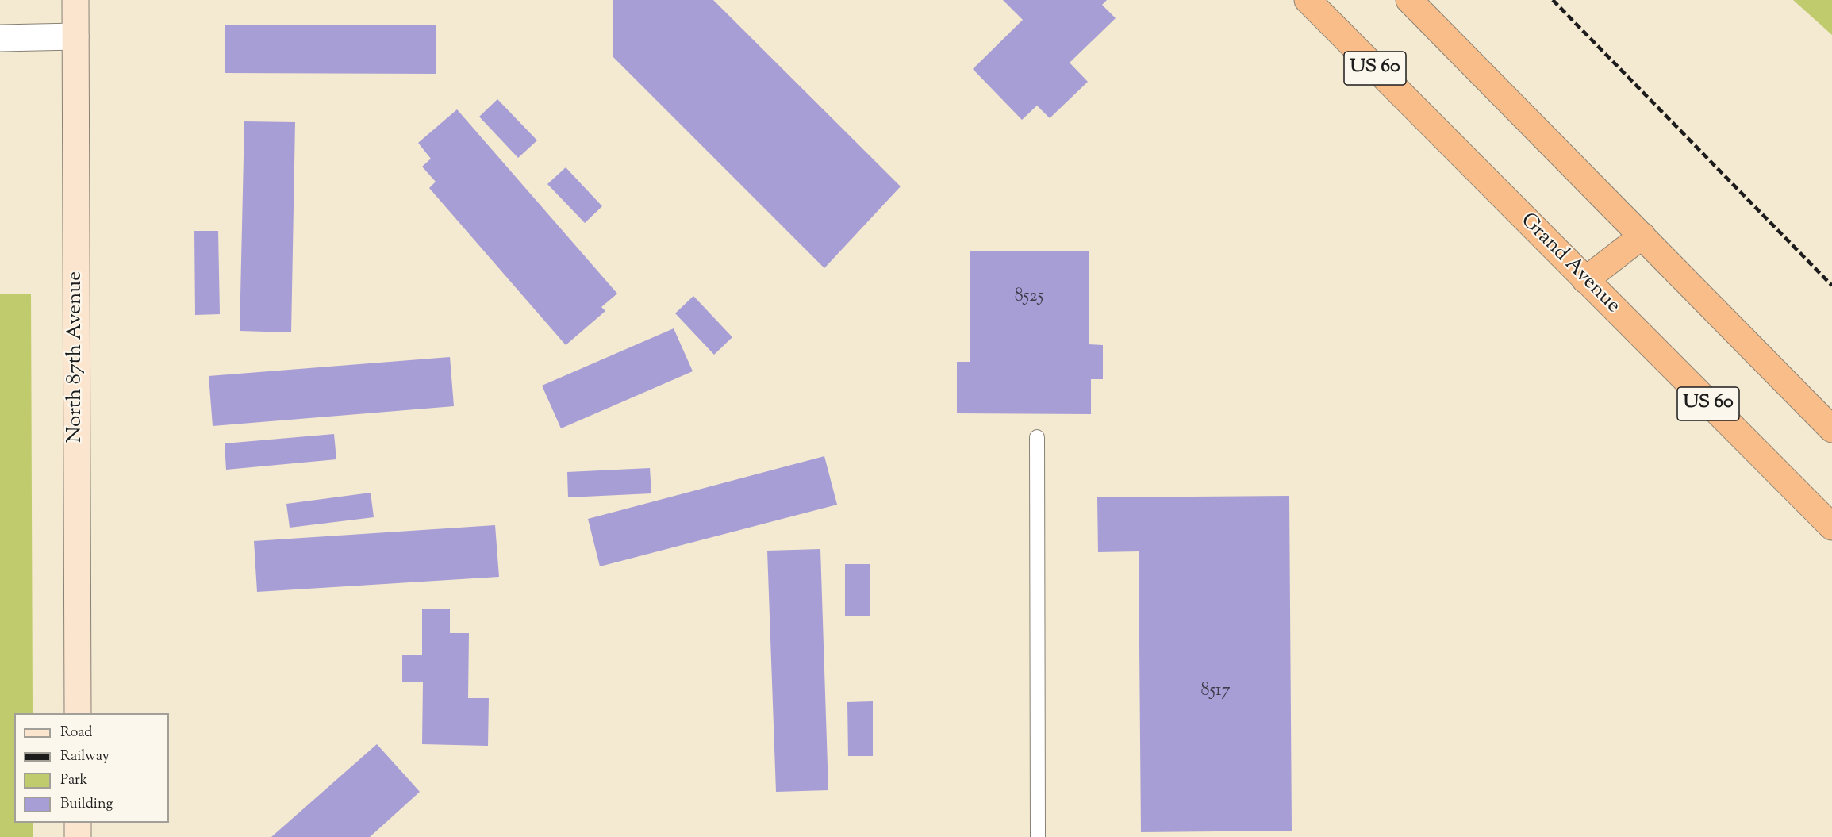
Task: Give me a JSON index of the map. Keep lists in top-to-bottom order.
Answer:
{
  "streets": {
    "highway": ["US 60", "Grand Avenue"],
    "street": ["North 87th Avenue"]
  },
  "house_numbers": ["8525", "8517"],
  "legend": [
    "Road",
    "Railway",
    "Park",
    "Building"
  ]
}
